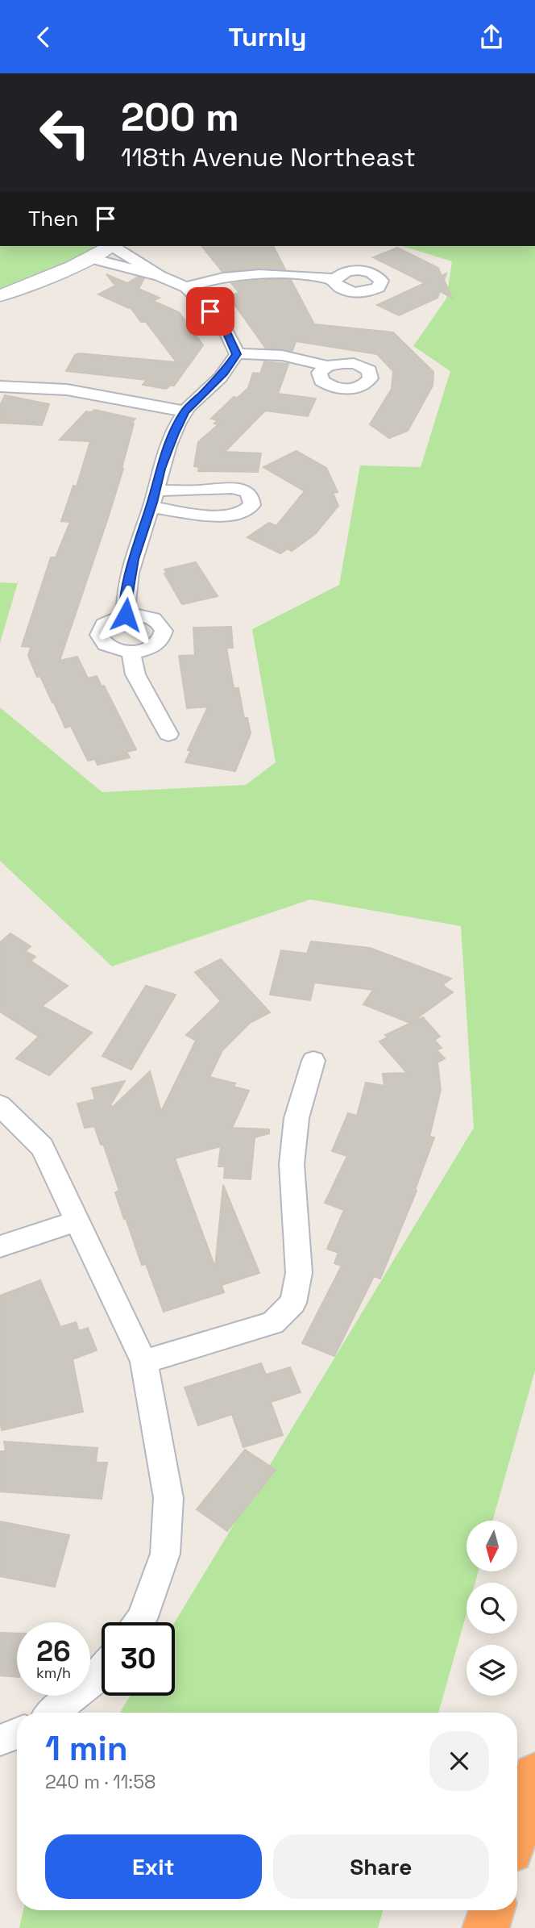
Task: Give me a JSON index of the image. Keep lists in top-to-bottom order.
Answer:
{
  "north": "bottom",
  "page": {
    "header": "Turnly",
    "turn": ["200 m", "118th Avenue Northeast"],
    "then": "Then",
    "speed": "26 km/h",
    "limit": "30",
    "heading": ["1 min", "240 m · 11:58"],
    "buttons": ["Exit", "Share"]
  }
}
